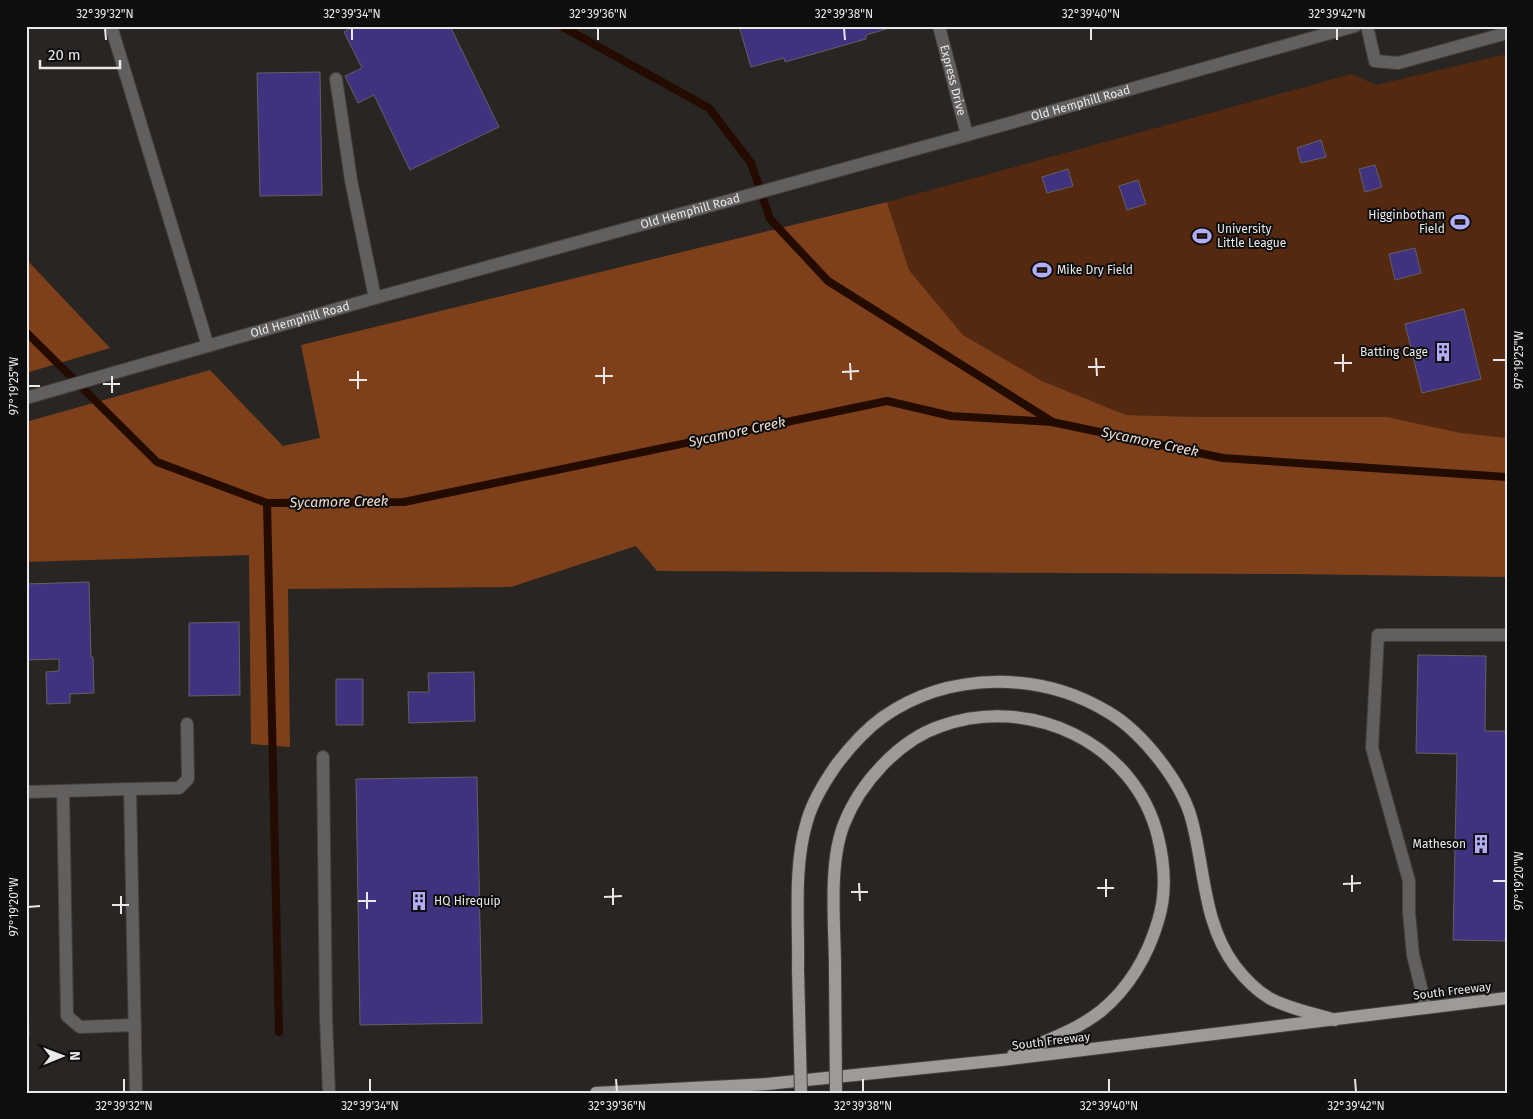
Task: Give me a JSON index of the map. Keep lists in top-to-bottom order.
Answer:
{
  "streets": {
    "main road": ["South Freeway"],
    "street": ["Express Drive", "Old Hemphill Road"]
  },
  "crossings": [
    ["Express Drive", "Old Hemphill Road"]
  ],
  "water": ["Sycamore Creek"],
  "places": {
    "sports": ["Higginbotham Field", "University Little League", "Mike Dry Field"],
    "building": ["Batting Cage", "Matheson", "HQ Hirequip"]
  },
  "scale_bar": "20 m",
  "north": "right",
  "coordinates": [
    "32°39'32\"N",
    "32°39'34\"N",
    "32°39'36\"N",
    "32°39'38\"N",
    "32°39'40\"N",
    "32°39'42\"N",
    "97°19'25\"W",
    "97°19'20\"W"
  ]
}
